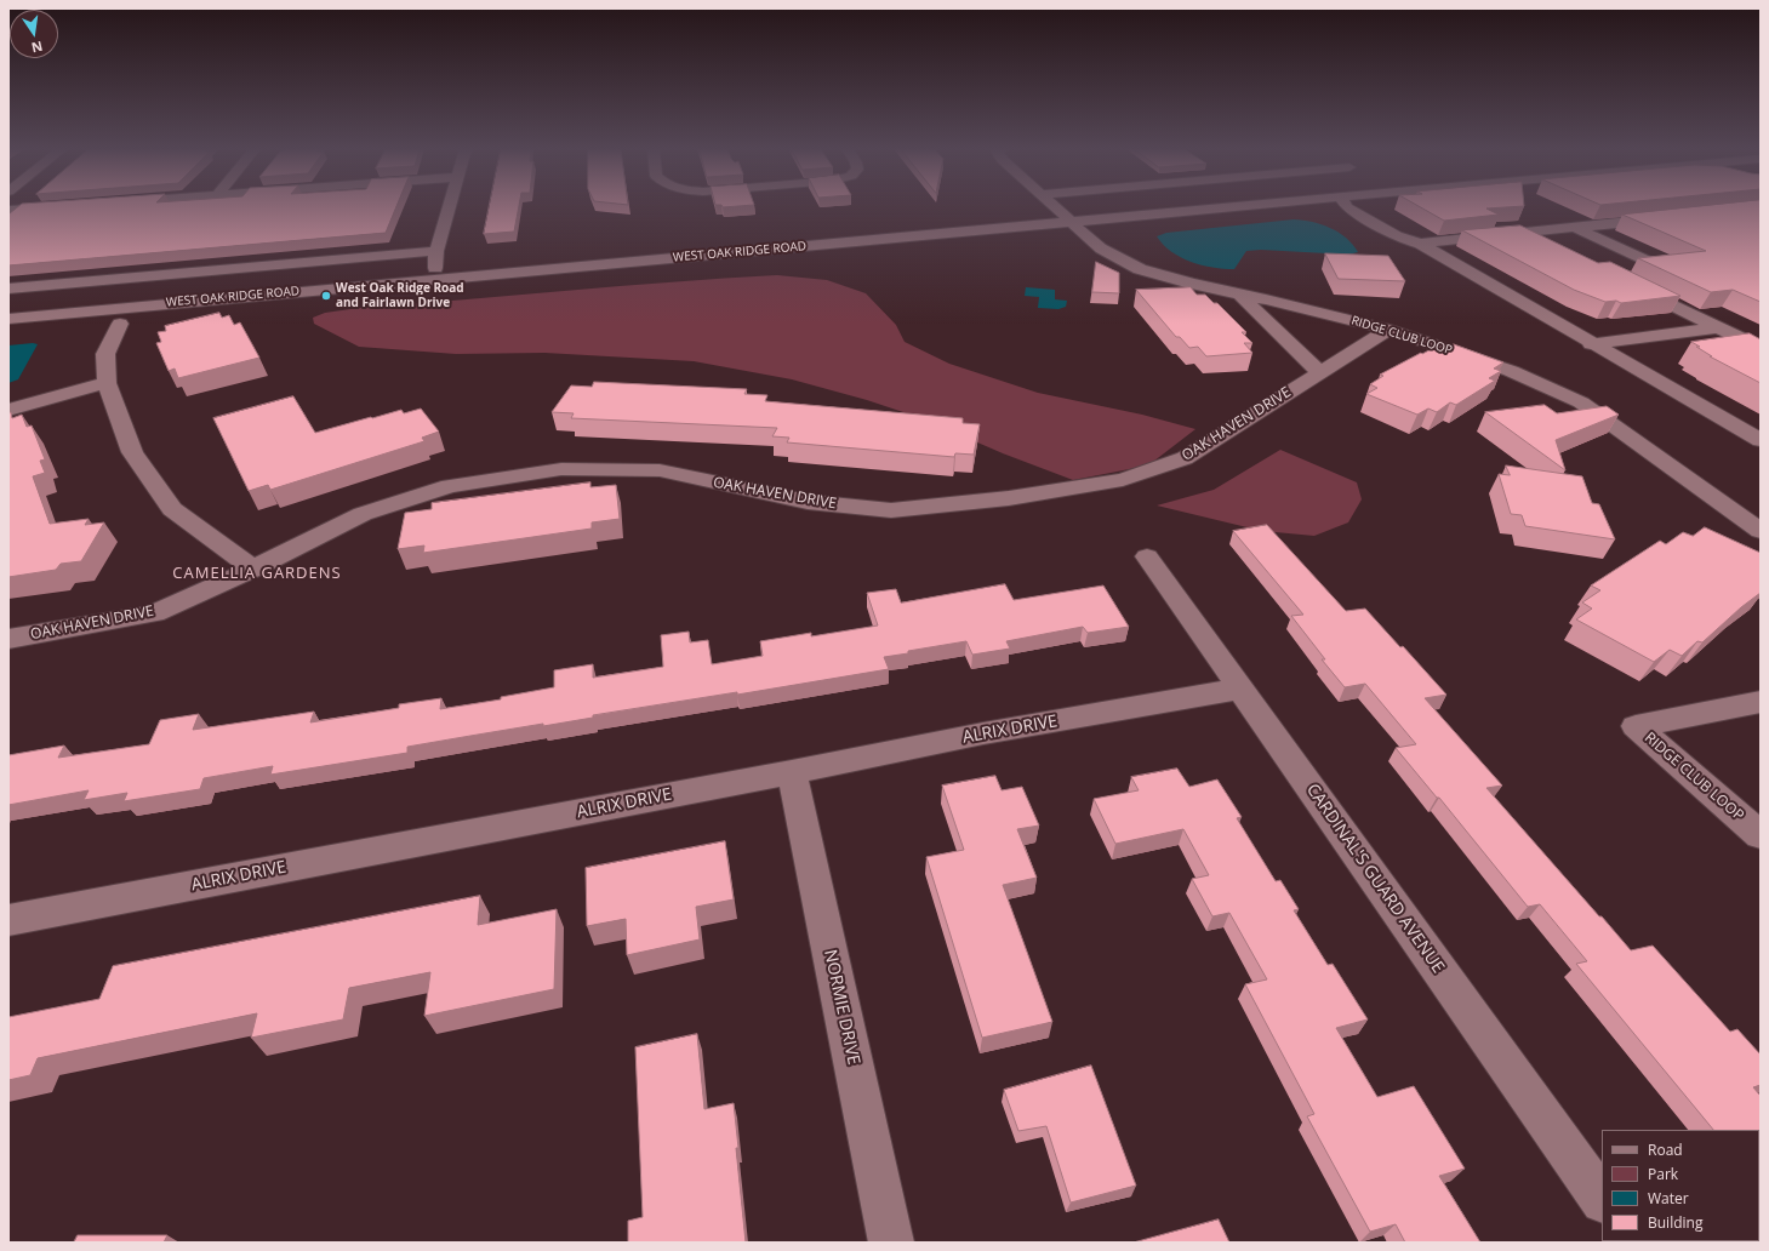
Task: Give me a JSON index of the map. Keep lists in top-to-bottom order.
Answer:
{
  "streets": {
    "street": [
      "WEST OAK RIDGE ROAD",
      "RIDGE CLUB LOOP",
      "OAK HAVEN DRIVE",
      "ALRIX DRIVE",
      "CARDINAL'S GUARD AVENUE",
      "NORMIE DRIVE"
    ]
  },
  "crossings": [
    ["WEST OAK RIDGE ROAD", "RIDGE CLUB LOOP"],
    ["RIDGE CLUB LOOP", "OAK HAVEN DRIVE"],
    ["ALRIX DRIVE", "CARDINAL'S GUARD AVENUE"],
    ["ALRIX DRIVE", "NORMIE DRIVE"]
  ],
  "districts": ["CAMELLIA GARDENS"],
  "places": ["West Oak Ridge Road and Fairlawn Drive"],
  "legend": [
    "Road",
    "Park",
    "Water",
    "Building"
  ],
  "north": "bottom"
}
